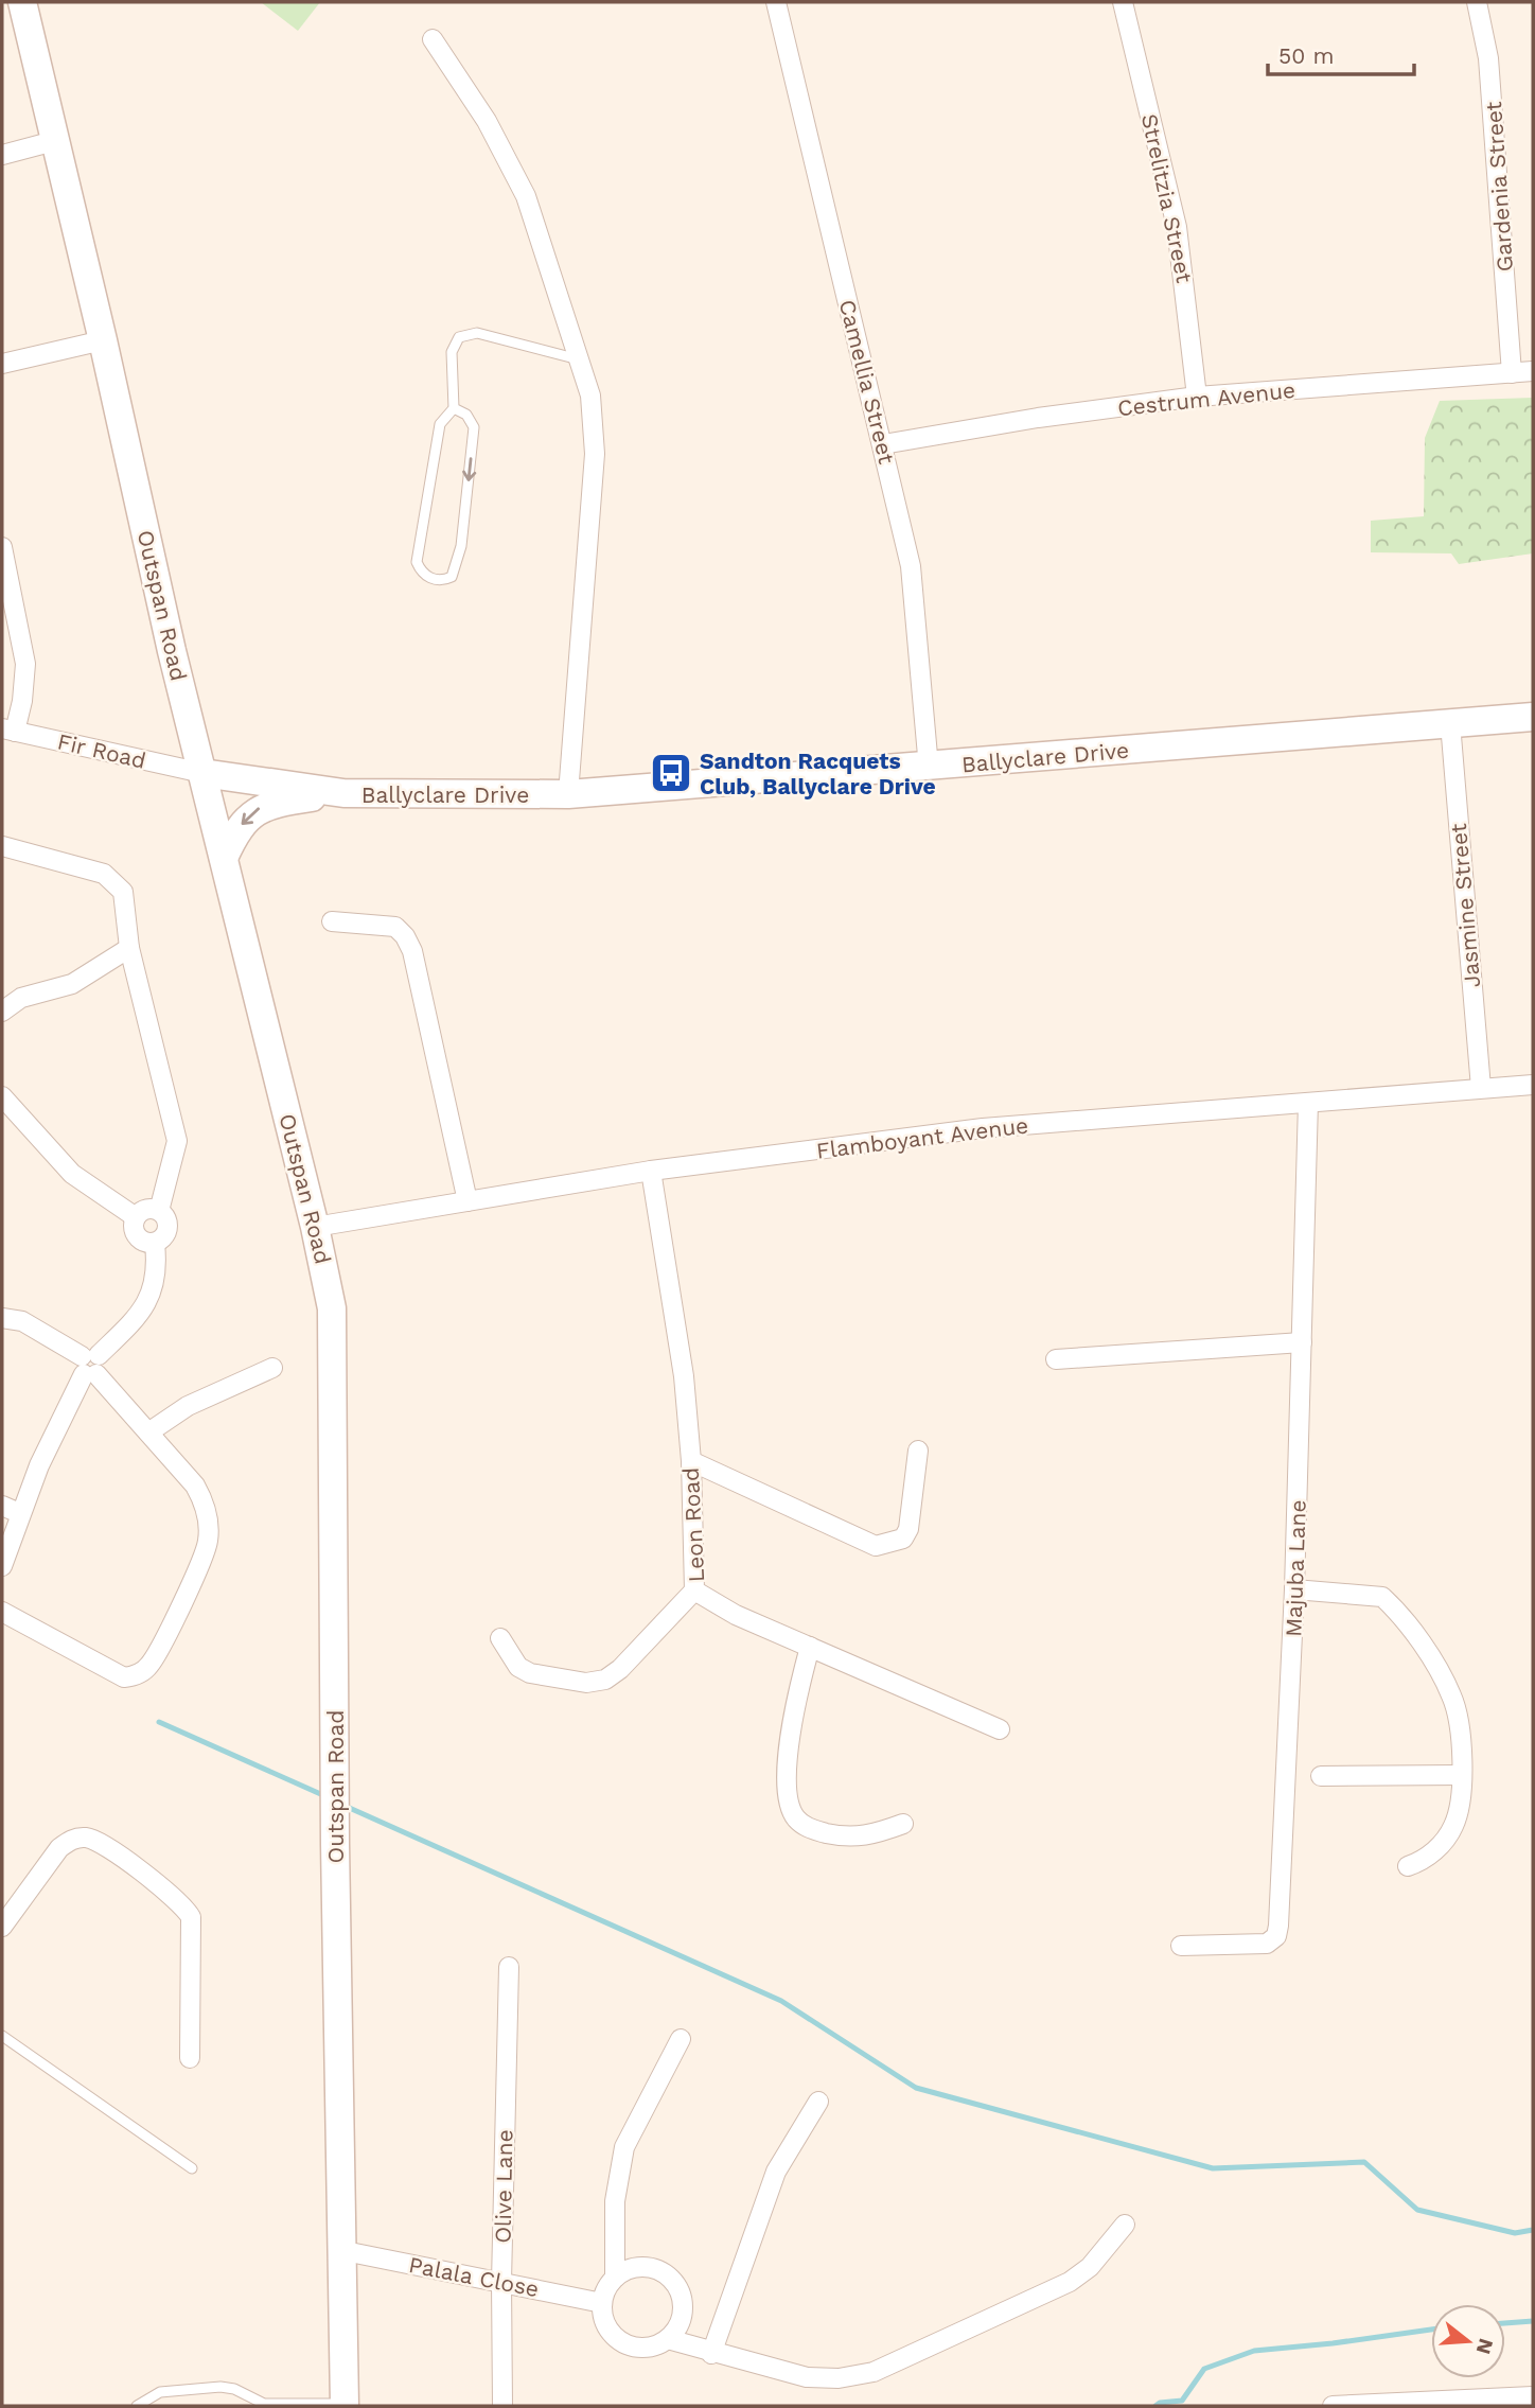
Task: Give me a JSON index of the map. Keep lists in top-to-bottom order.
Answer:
{
  "streets": {
    "street": [
      "Gardenia Street",
      "Strelitzia Street",
      "Camellia Street",
      "Cestrum Avenue",
      "Outspan Road",
      "Fir Road",
      "Ballyclare Drive",
      "Jasmine Street",
      "Flamboyant Avenue",
      "Leon Road",
      "Majuba Lane",
      "Olive Lane",
      "Palala Close"
    ]
  },
  "crossings": [
    ["Gardenia Street", "Cestrum Avenue"],
    ["Strelitzia Street", "Cestrum Avenue"],
    ["Camellia Street", "Cestrum Avenue"],
    ["Camellia Street", "Ballyclare Drive"],
    ["Outspan Road", "Fir Road"],
    ["Outspan Road", "Ballyclare Drive"],
    ["Outspan Road", "Flamboyant Avenue"],
    ["Outspan Road", "Palala Close"],
    ["Fir Road", "Ballyclare Drive"],
    ["Ballyclare Drive", "Jasmine Street"],
    ["Jasmine Street", "Flamboyant Avenue"],
    ["Flamboyant Avenue", "Leon Road"],
    ["Flamboyant Avenue", "Majuba Lane"],
    ["Olive Lane", "Palala Close"]
  ],
  "places": {
    "bus stop": ["Sandton Racquets Club, Ballyclare Drive"]
  },
  "scale_bar": "50 m",
  "north": "right"
}
